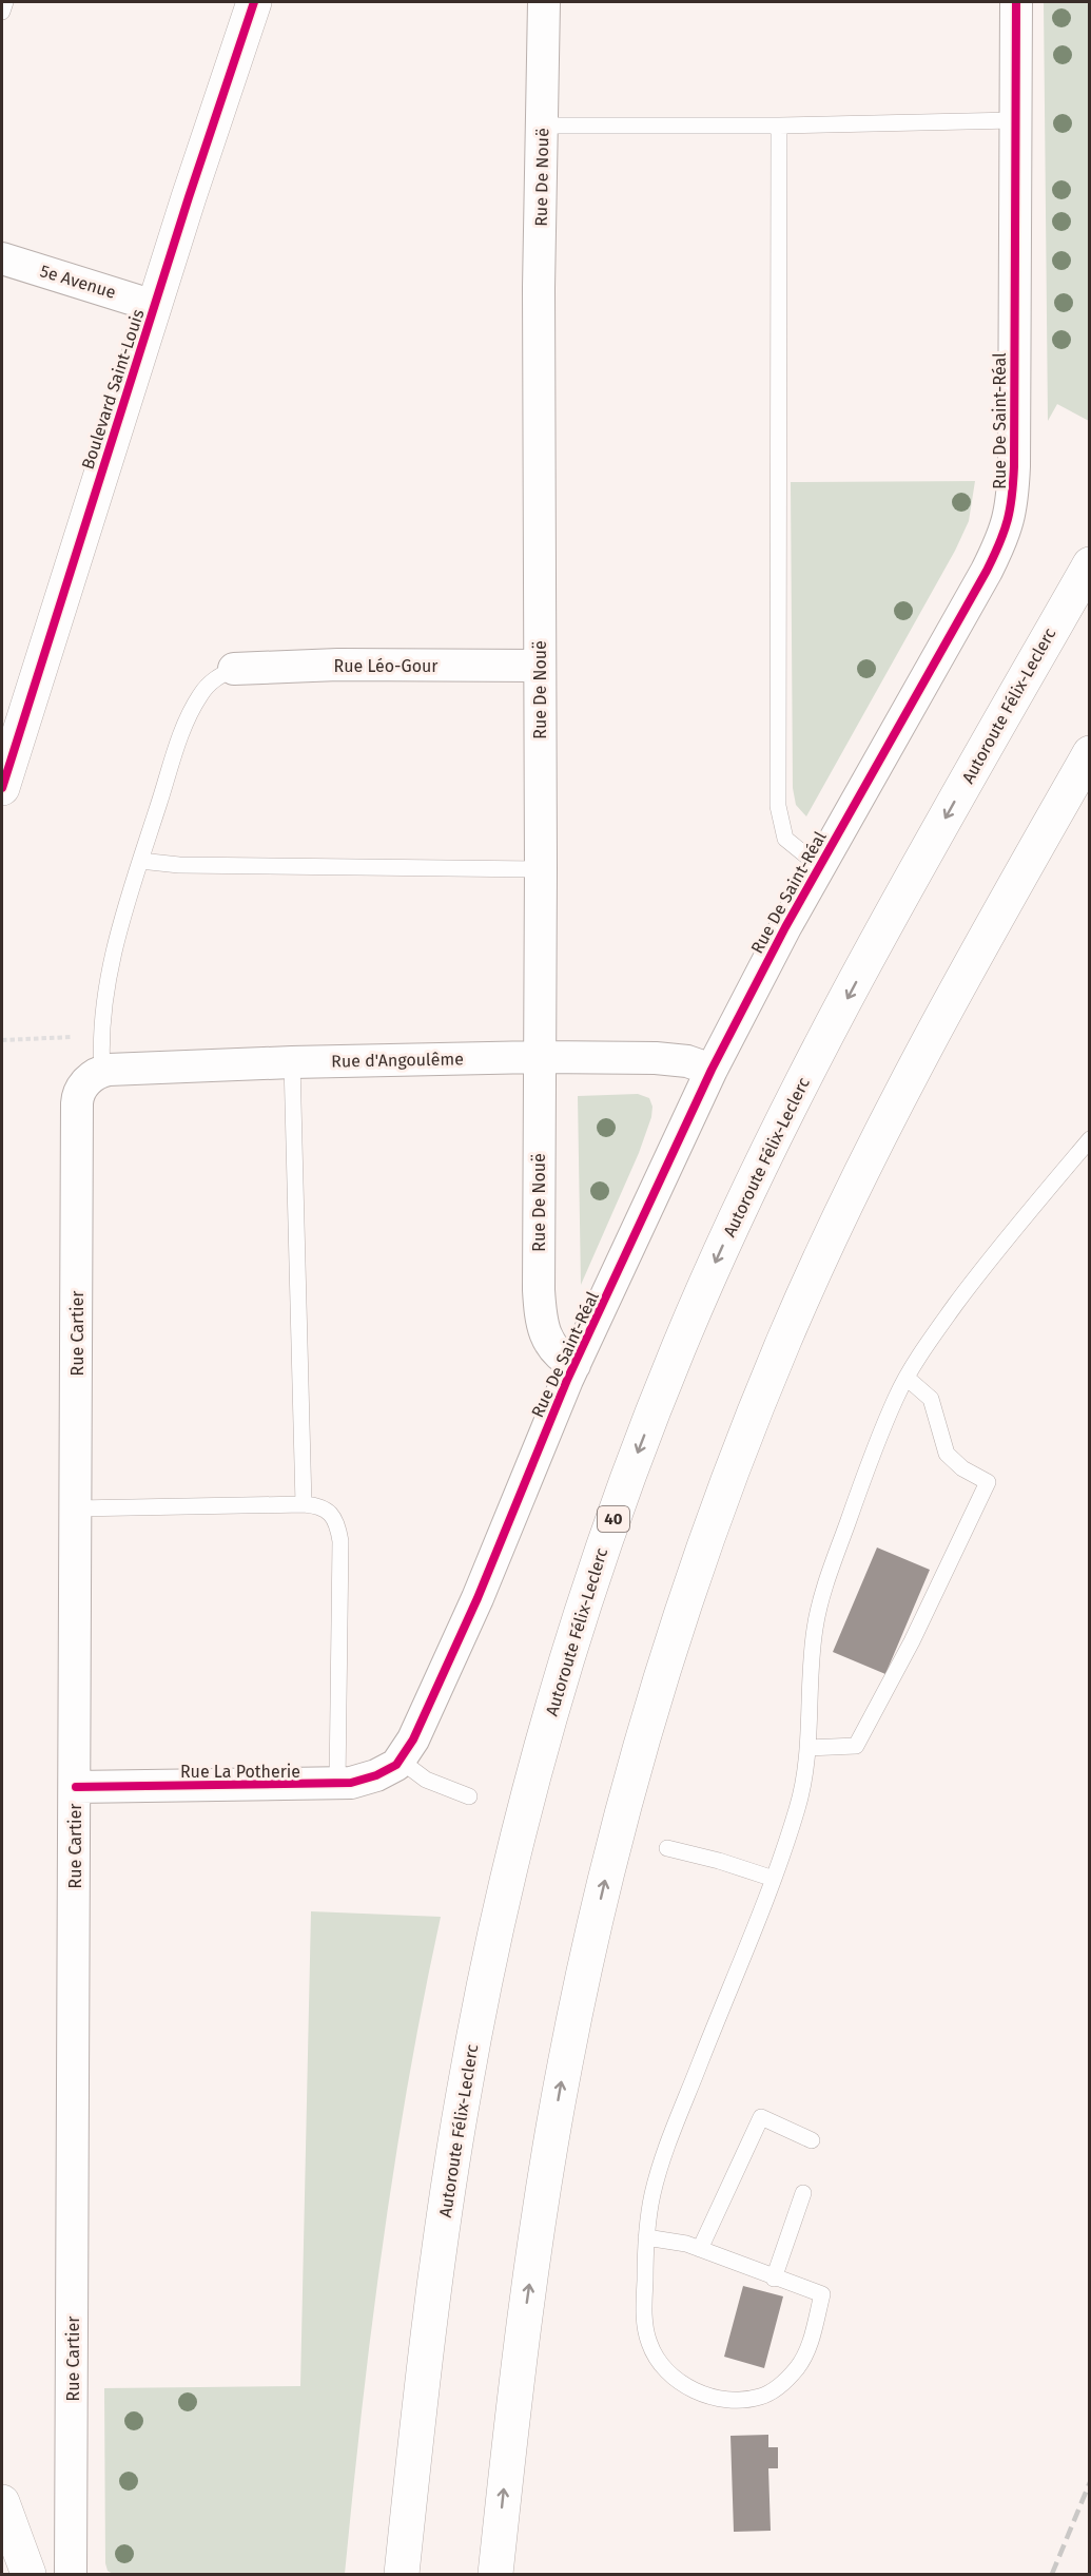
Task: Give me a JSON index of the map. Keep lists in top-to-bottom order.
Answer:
{
  "streets": {
    "main road": ["Boulevard Saint-Louis", "Autoroute Félix-Leclerc", "40"],
    "street": [
      "Rue De Nouë",
      "5e Avenue",
      "Rue De Saint-Réal",
      "Rue Léo-Gour",
      "Rue d'Angoulême",
      "Rue Cartier",
      "Rue La Potherie"
    ]
  },
  "crossings": [
    ["Rue De Nouë", "Rue De Saint-Réal"],
    ["Rue De Nouë", "Rue Léo-Gour"],
    ["Rue De Nouë", "Rue d'Angoulême"],
    ["5e Avenue", "Boulevard Saint-Louis"],
    ["Rue De Saint-Réal", "Rue d'Angoulême"],
    ["Rue De Saint-Réal", "Rue La Potherie"],
    ["Rue d'Angoulême", "Rue Cartier"],
    ["Rue Cartier", "Rue La Potherie"]
  ]
}
